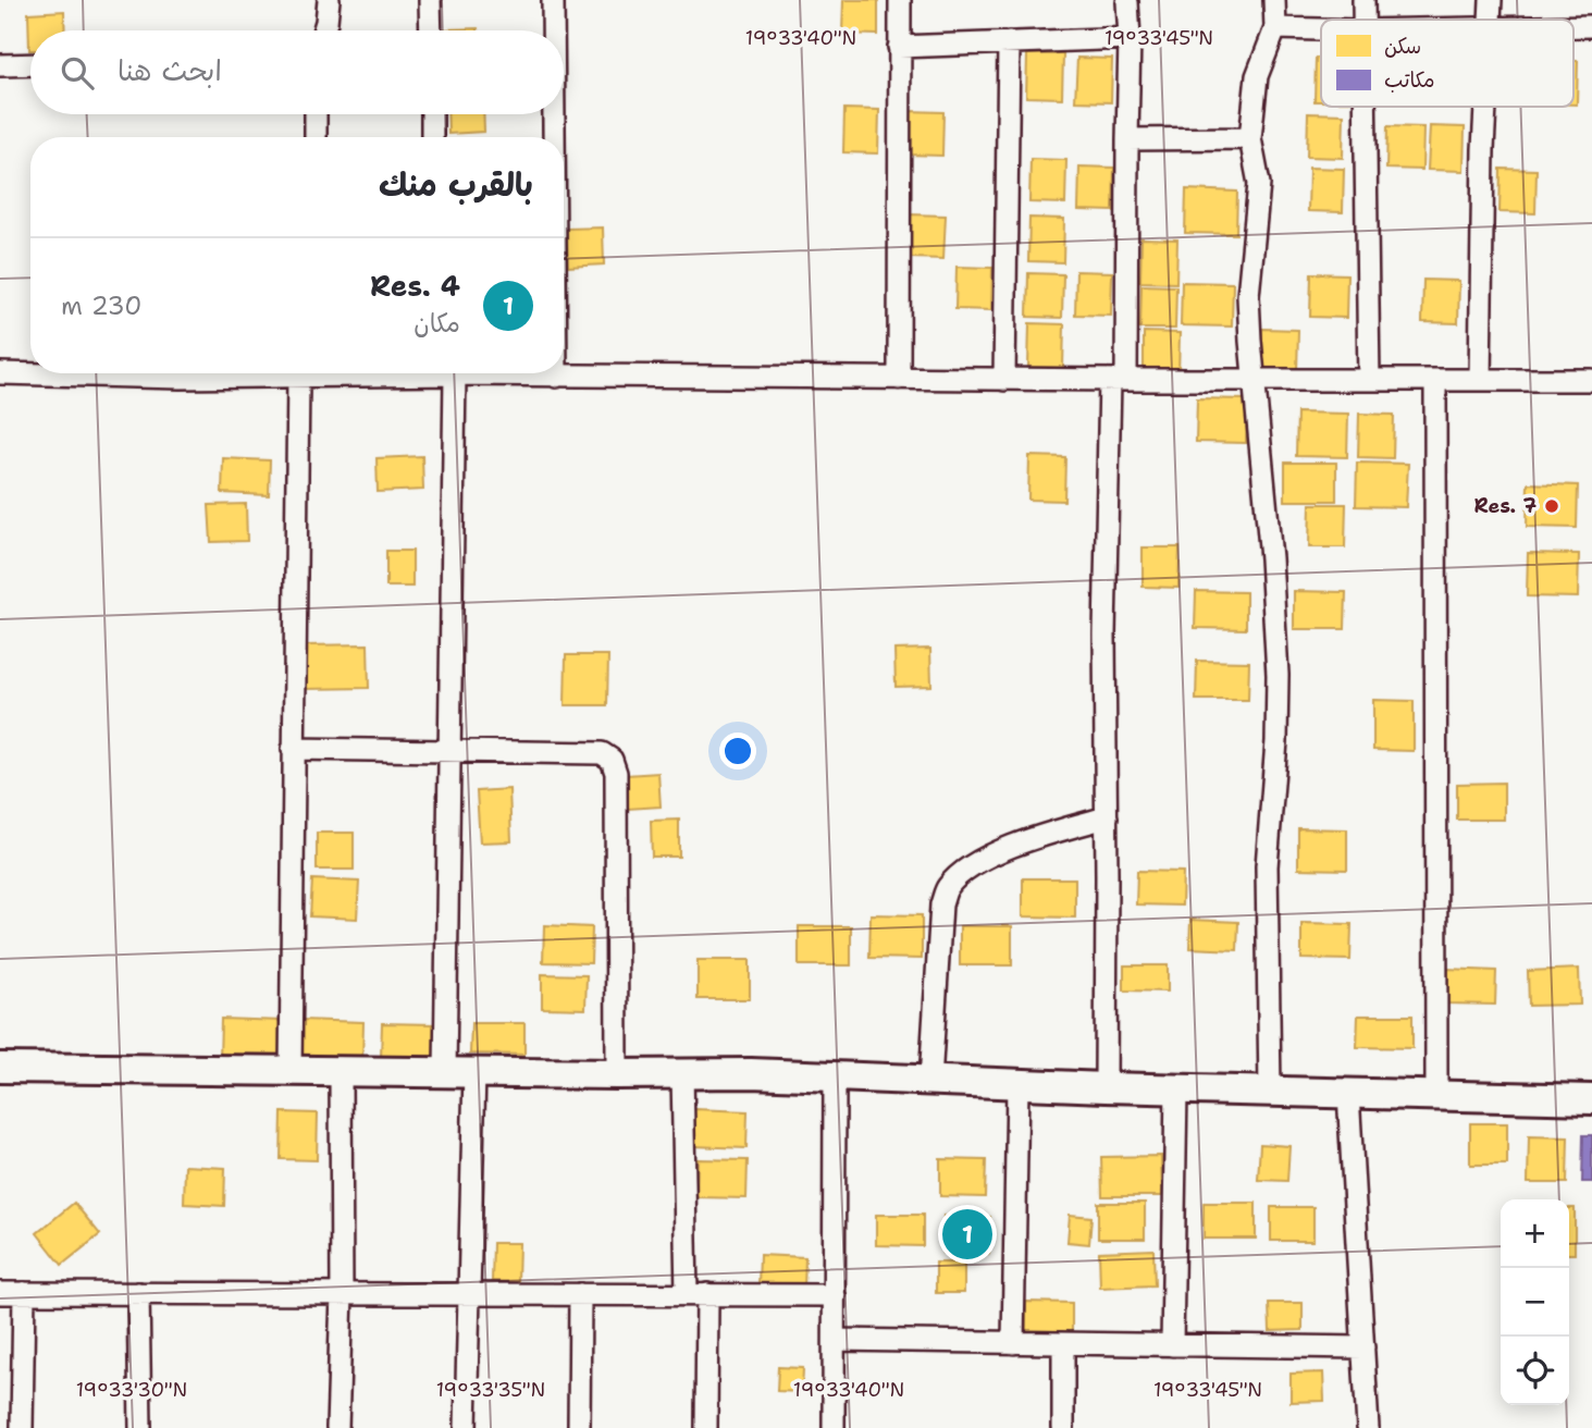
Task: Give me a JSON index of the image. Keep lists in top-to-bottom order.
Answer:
{
  "places": ["Res. 7"],
  "legend": ["سكن", "مكاتب"],
  "page": {
    "search": "ابحث هنا",
    "heading": "بالقرب منك",
    "list": [
      {
        "mark": "1",
        "name": "Res. 4",
        "note": "مكان",
        "value": "230 m"
      }
    ],
    "map_buttons": ["+", "−"],
    "pins": "1"
  },
  "coordinates": [
    "19°33'40\"N",
    "19°33'45\"N",
    "19°33'30\"N",
    "19°33'35\"N"
  ]
}
